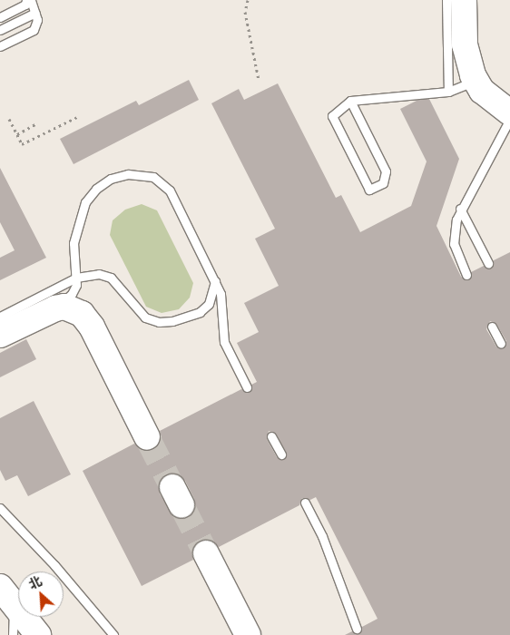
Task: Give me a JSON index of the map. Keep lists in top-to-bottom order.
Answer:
{
  "north": "top left"
}
